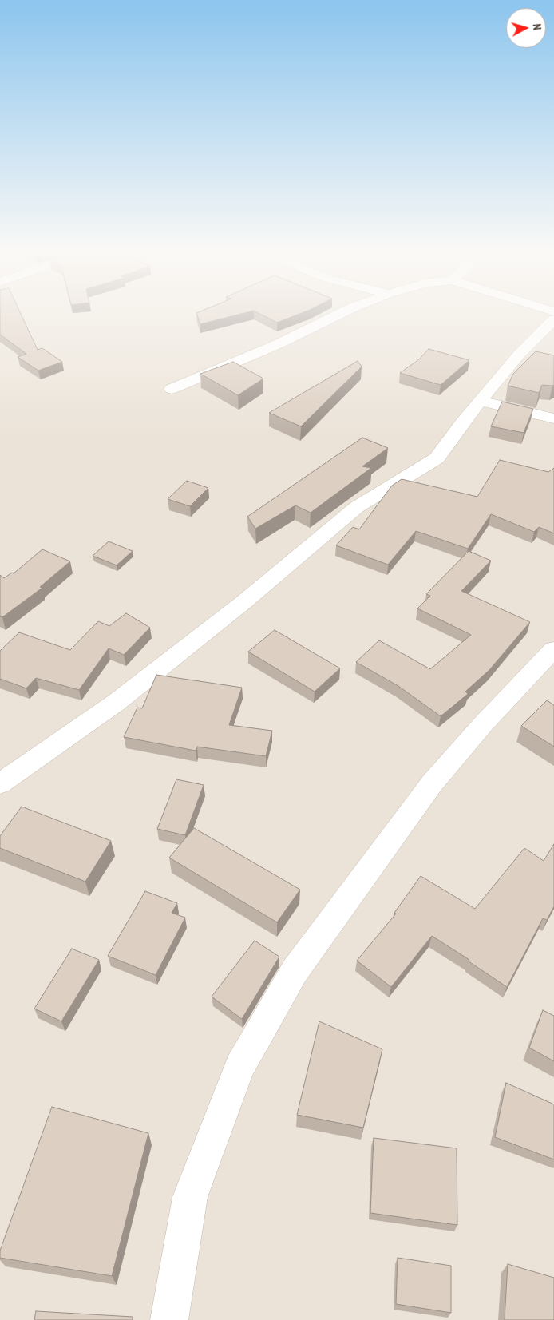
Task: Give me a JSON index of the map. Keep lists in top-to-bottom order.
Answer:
{
  "north": "right"
}
